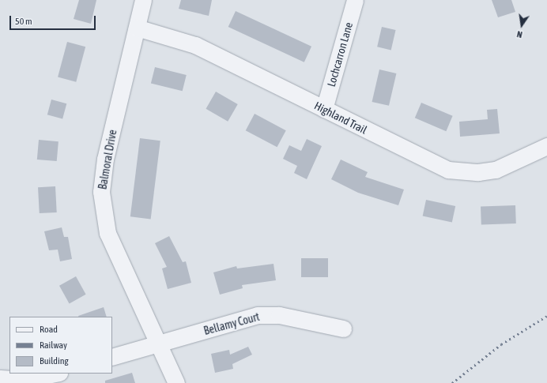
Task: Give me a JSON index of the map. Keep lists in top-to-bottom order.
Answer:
{
  "streets": {
    "street": [
      "Lochcarron Lane",
      "Highland Trail",
      "Balmoral Drive",
      "Bellamy Court"
    ]
  },
  "crossings": [
    ["Lochcarron Lane", "Highland Trail"],
    ["Highland Trail", "Balmoral Drive"],
    ["Balmoral Drive", "Bellamy Court"]
  ],
  "legend": ["Road", "Railway", "Building"],
  "scale_bar": "50 m",
  "north": "bottom"
}
